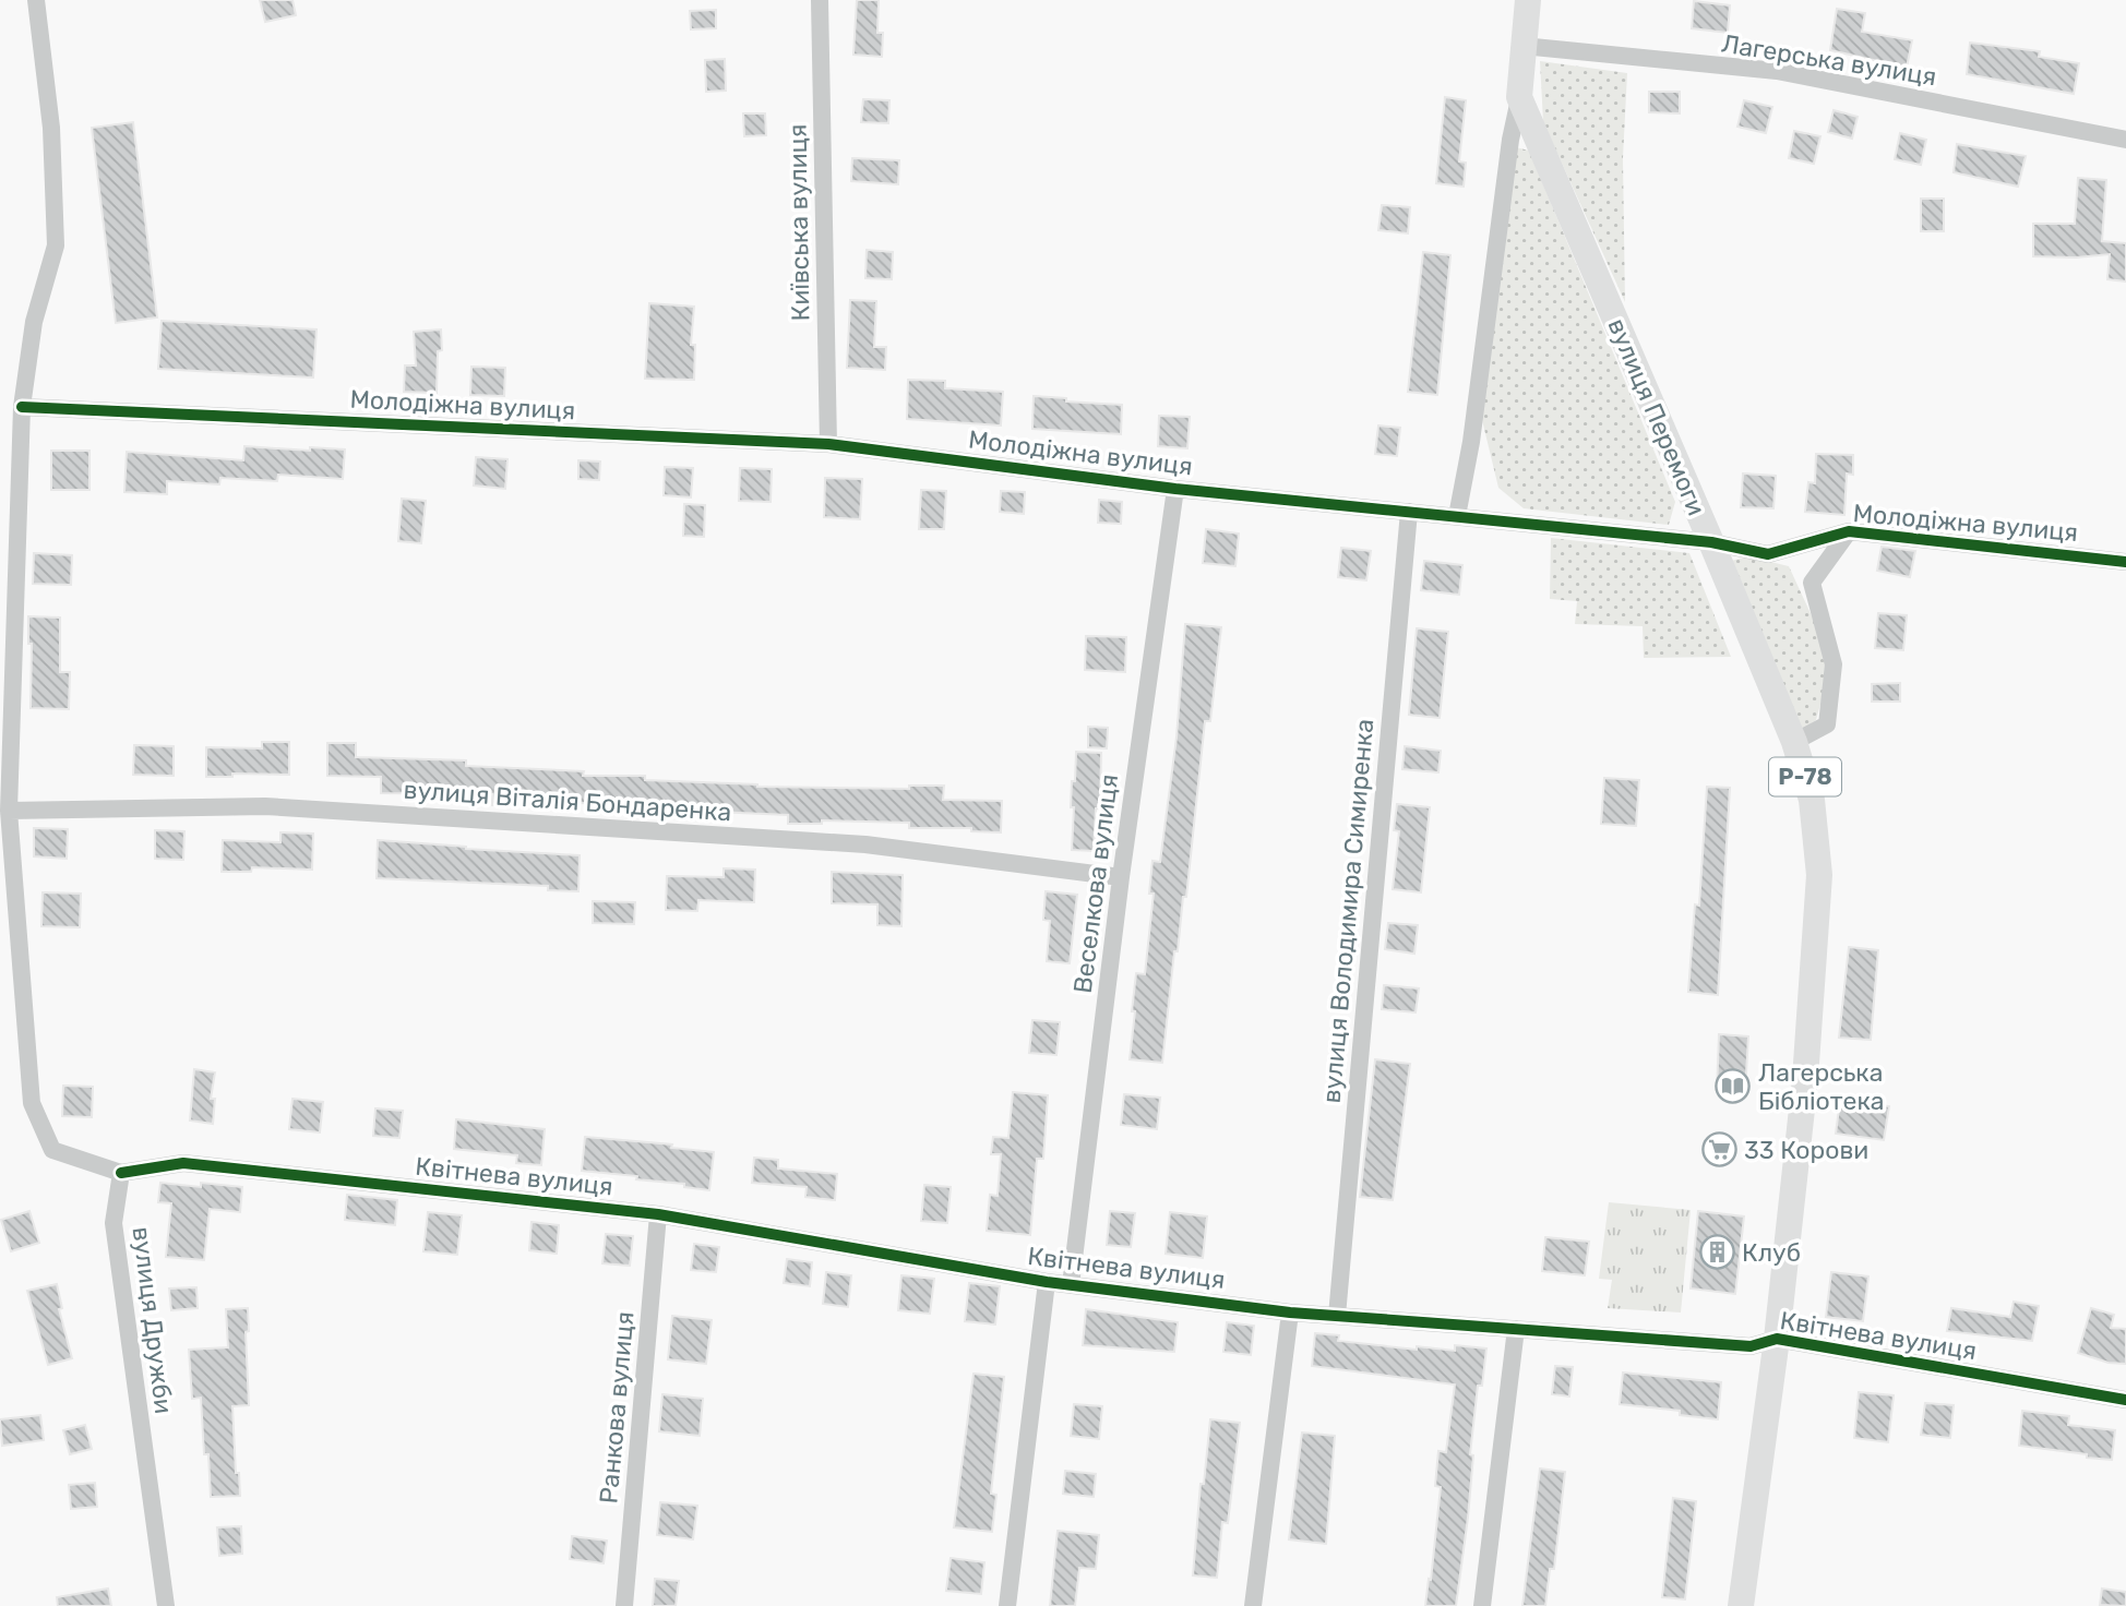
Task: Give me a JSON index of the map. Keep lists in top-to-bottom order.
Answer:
{
  "streets": {
    "main road": ["вулиця Перемоги", "Р-78"],
    "street": [
      "Лагерська вулиця",
      "Київська вулиця",
      "Молодіжна вулиця",
      "вулиця Віталія Бондаренка",
      "Веселкова вулиця",
      "вулиця Володимира Симиренка",
      "Квітнева вулиця",
      "вулиця Дружби",
      "Ранкова вулиця"
    ]
  },
  "crossings": [
    ["Лагерська вулиця", "вулиця Перемоги"],
    ["Київська вулиця", "Молодіжна вулиця"],
    ["Молодіжна вулиця", "вулиця Перемоги"],
    ["Молодіжна вулиця", "Веселкова вулиця"],
    ["Молодіжна вулиця", "вулиця Володимира Симиренка"],
    ["вулиця Перемоги", "Квітнева вулиця"],
    ["вулиця Віталія Бондаренка", "Веселкова вулиця"],
    ["Веселкова вулиця", "Квітнева вулиця"],
    ["вулиця Володимира Симиренка", "Квітнева вулиця"],
    ["Квітнева вулиця", "вулиця Дружби"],
    ["Квітнева вулиця", "Ранкова вулиця"]
  ],
  "places": {
    "library": ["Лагерська Бібліотека"],
    "supermarket": ["33 Корови"],
    "building": ["Клуб"]
  }
}
